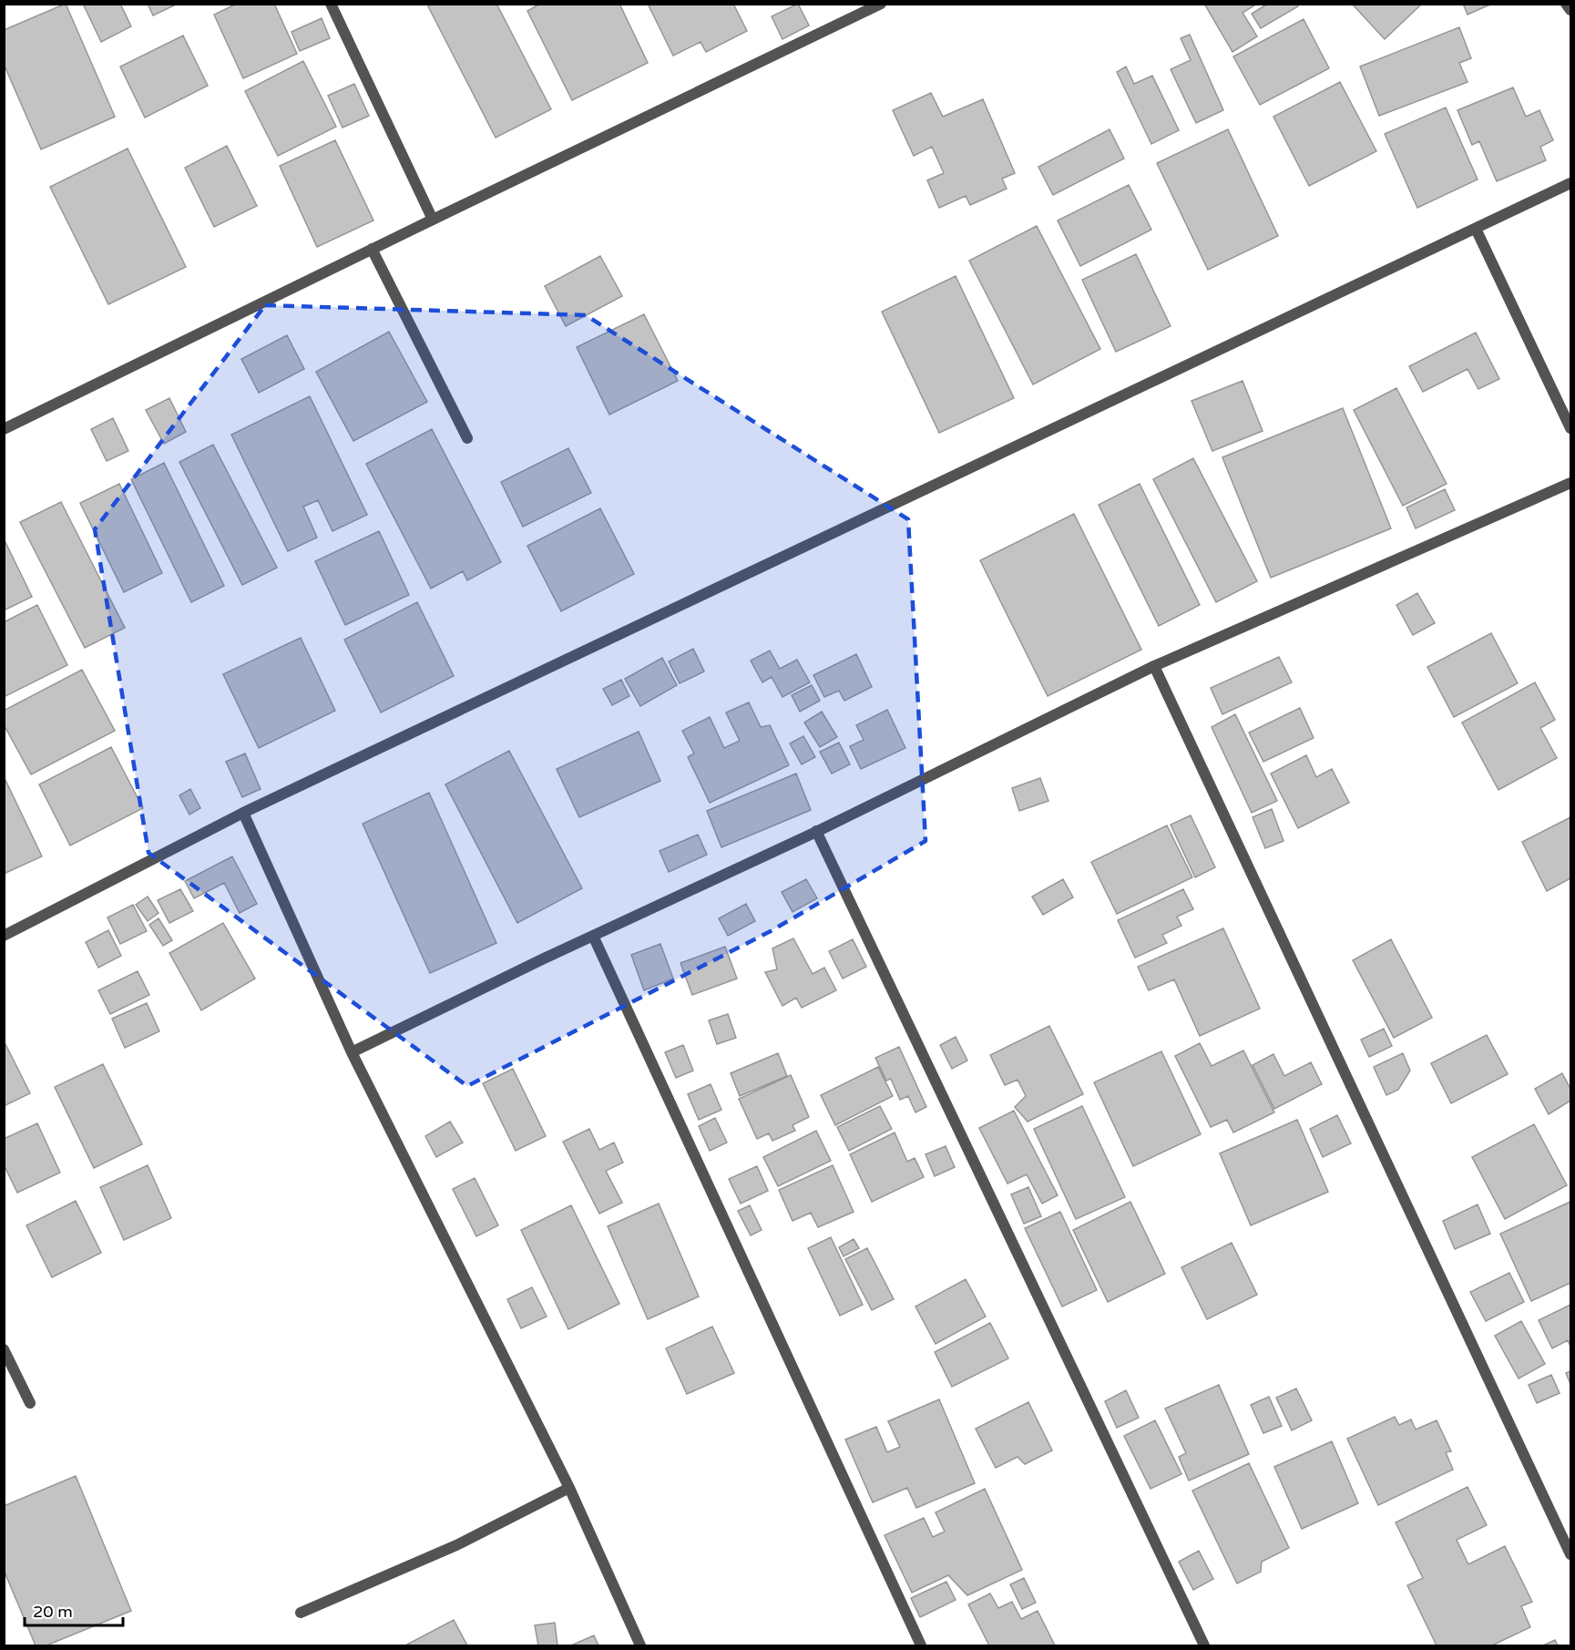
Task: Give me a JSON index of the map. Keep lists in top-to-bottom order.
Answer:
{
  "scale_bar": "20 m"
}
